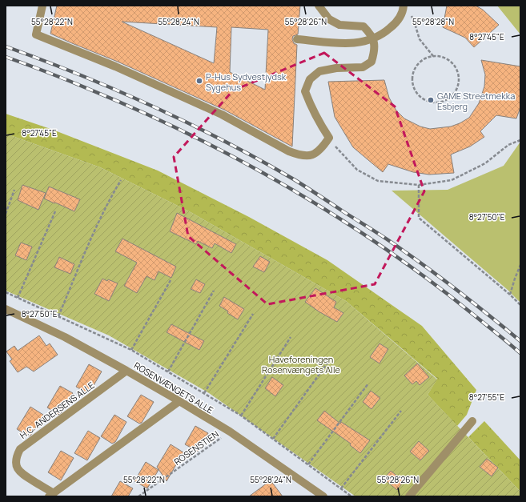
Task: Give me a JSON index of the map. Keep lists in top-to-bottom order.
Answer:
{
  "streets": {
    "street": ["ROSENVÆNGETS ALLE", "H.C. ANDERSENS ALLE"],
    "path": ["ROSENSTIEN"]
  },
  "crossings": [
    ["ROSENVÆNGETS ALLE", "H.C. ANDERSENS ALLE"],
    ["ROSENVÆNGETS ALLE", "ROSENSTIEN"]
  ],
  "parks": ["Haveforeningen Rosenvængets Alle"],
  "places": ["P-Hus Sydvestjydsk Sygehus", "GAME Streetmekka Esbjerg"],
  "coordinates": [
    "55°28'22\"N",
    "55°28'24\"N",
    "55°28'26\"N",
    "55°28'28\"N",
    "8°27'45\"E",
    "8°27'50\"E",
    "8°27'55\"E"
  ]
}
